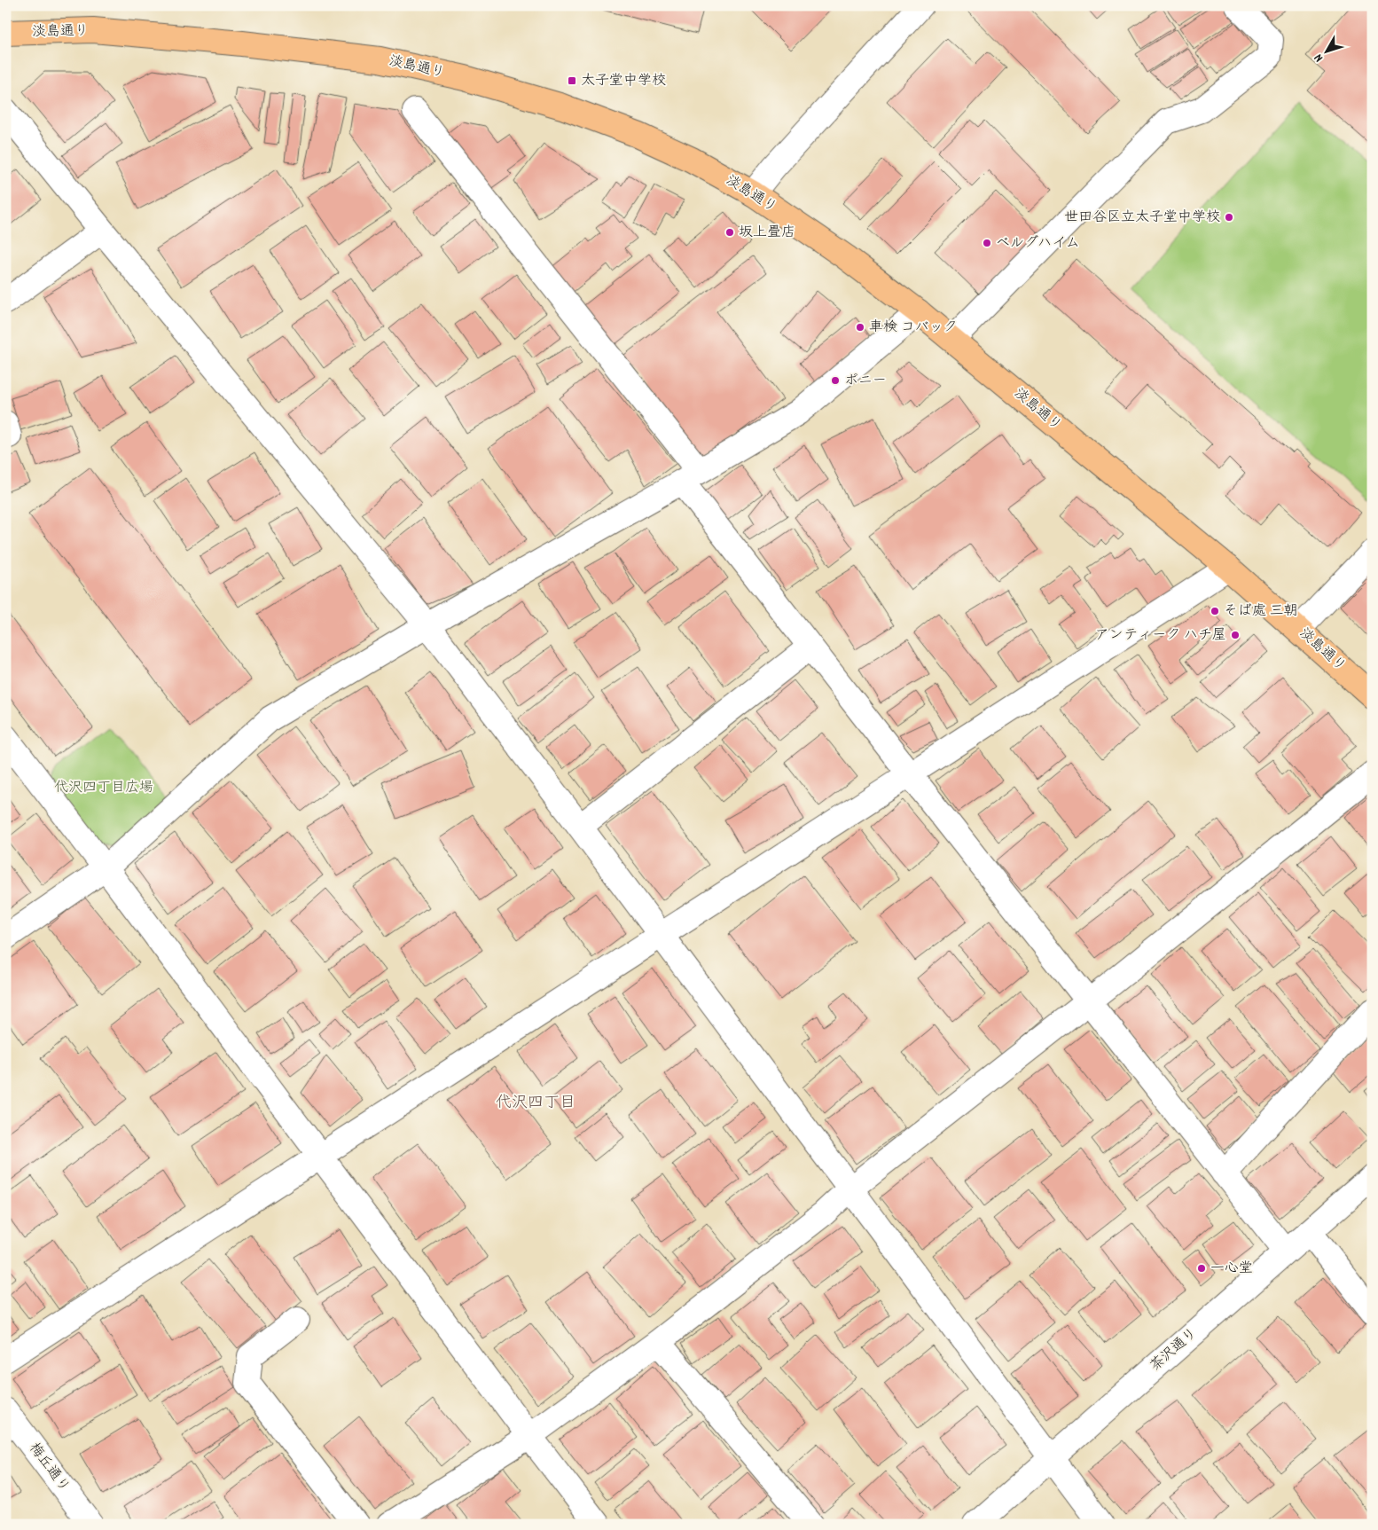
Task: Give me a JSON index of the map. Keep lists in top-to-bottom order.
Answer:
{
  "streets": {
    "main road": ["淡島通り"],
    "street": ["茶沢通り", "梅丘通り"]
  },
  "districts": ["代沢四丁目"],
  "parks": ["代沢四丁目広場"],
  "places": {
    "transit": ["太子堂中学校"],
    "other": [
      "世田谷区立太子堂中学校",
      "坂上畳店",
      "ベルグハイム",
      "車検 コバック",
      "ポニー",
      "そば處 三朝",
      "アンティーク ハチ屋",
      "一心堂"
    ]
  },
  "north": "bottom left"
}
